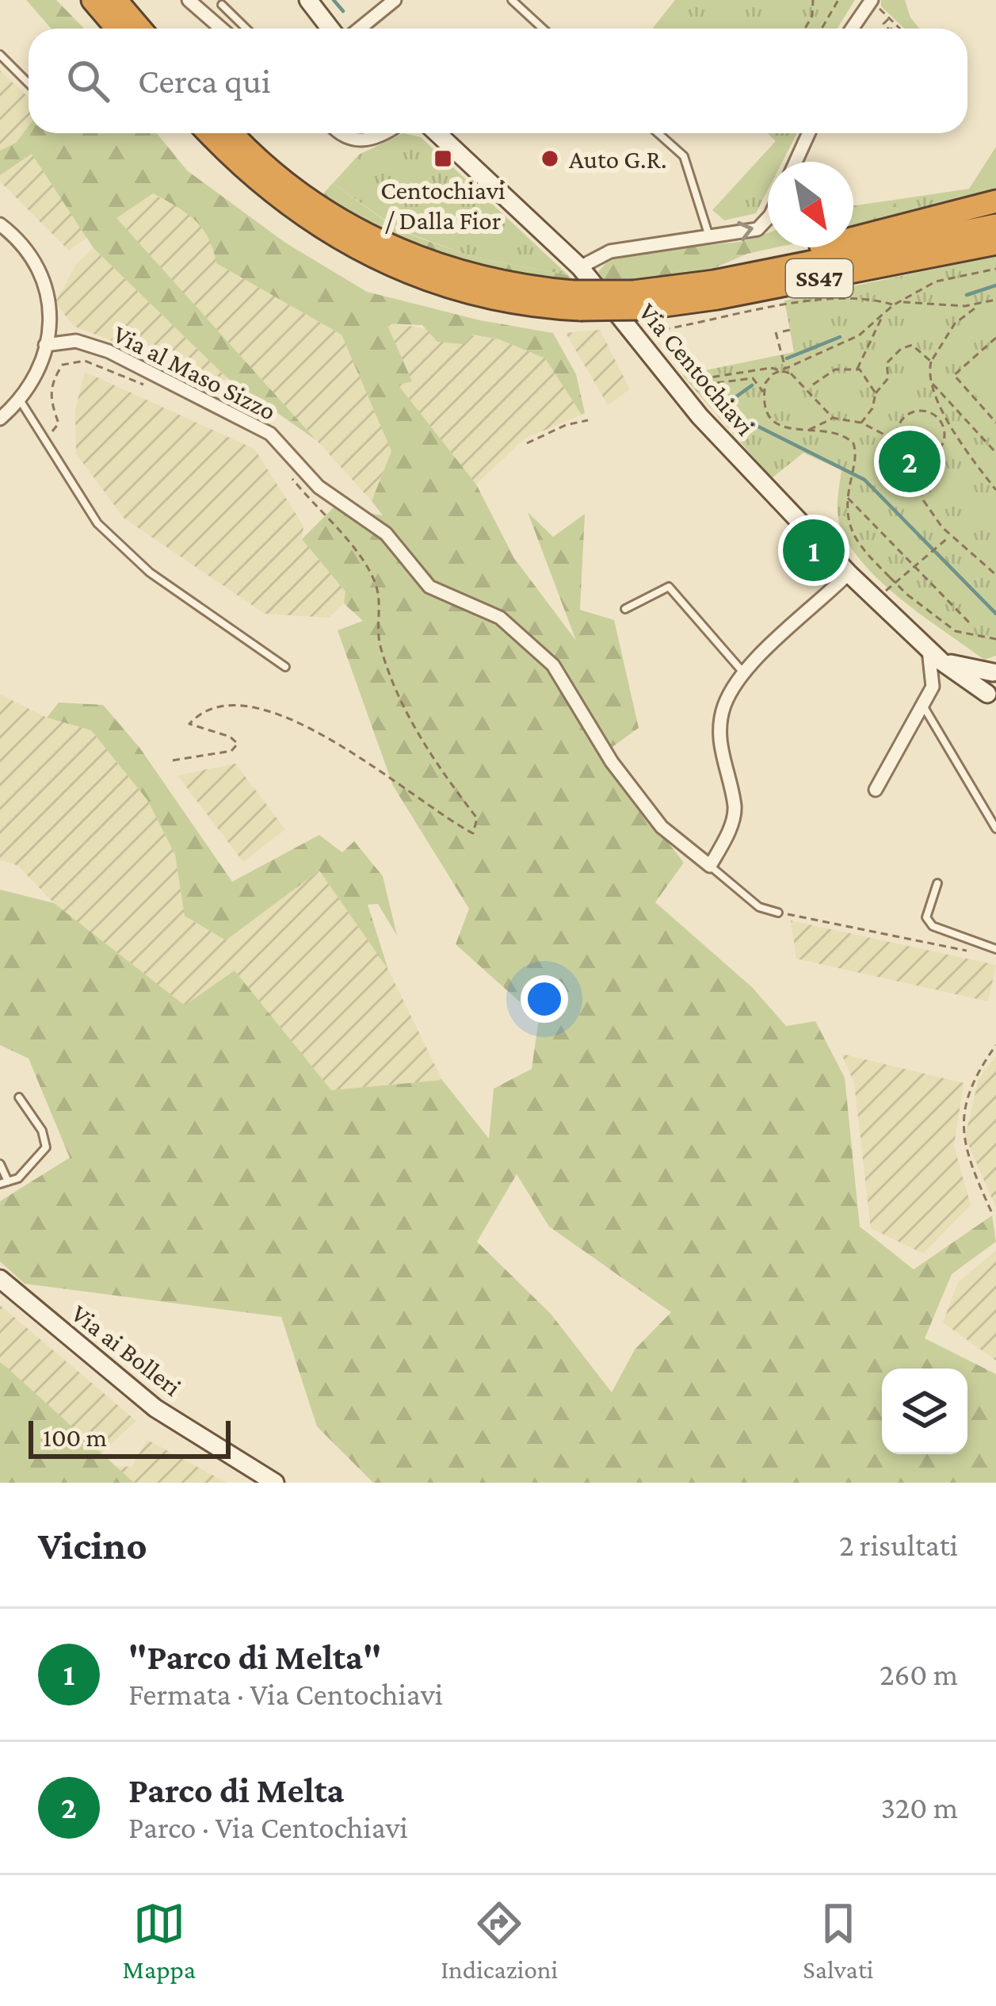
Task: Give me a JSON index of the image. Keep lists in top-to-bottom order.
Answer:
{
  "streets": {
    "highway": ["SS47"],
    "street": ["Via Centochiavi", "Via al Maso Sizzo", "Via ai Bolleri"]
  },
  "places": {
    "transit": ["Centochiavi / Dalla Fior"],
    "other": ["Auto G.R."]
  },
  "scale_bar": "100 m",
  "north": "bottom right",
  "page": {
    "search": "Cerca qui",
    "pins": ["2", "1"],
    "scale": "100 m",
    "heading": ["Vicino", "2 risultati"],
    "list": [
      {
        "mark": "1",
        "name": "\"Parco di Melta\"",
        "note": "Fermata · Via Centochiavi",
        "value": "260 m"
      },
      {
        "mark": "2",
        "name": "Parco di Melta",
        "note": "Parco · Via Centochiavi",
        "value": "320 m"
      }
    ],
    "nav": ["Mappa", "Indicazioni", "Salvati"]
  }
}
